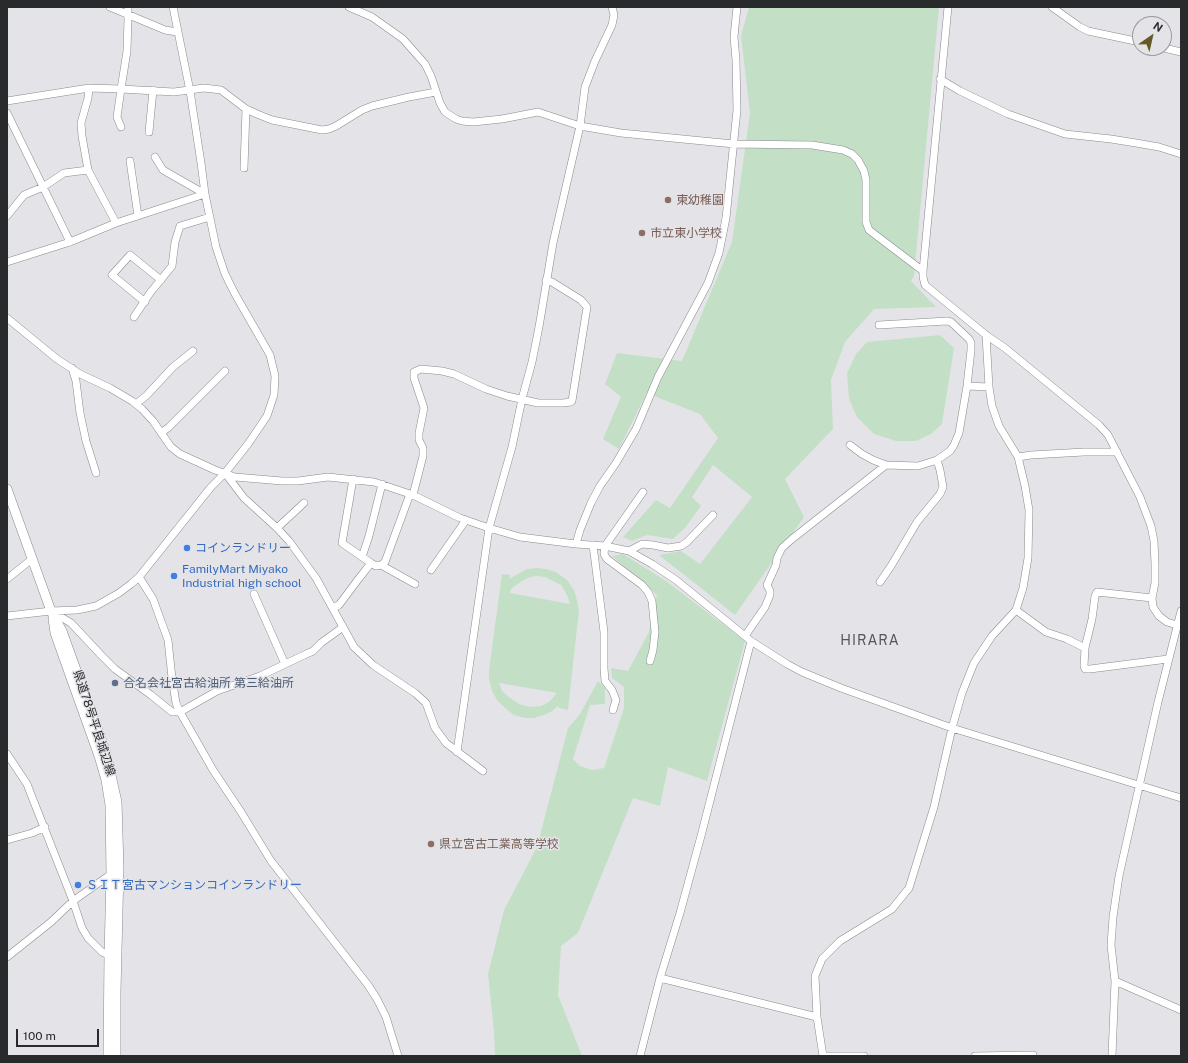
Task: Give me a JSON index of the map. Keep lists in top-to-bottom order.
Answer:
{
  "streets": {
    "main road": ["県道78号平良城辺線"]
  },
  "districts": ["HIRARA"],
  "places": [
    "東幼稚園",
    "市立東小学校",
    "コインランドリー",
    "FamilyMart Miyako Industrial high school",
    "合名会社宮古給油所 第三給油所",
    "県立宮古工業高等学校",
    "ＳＩＴ宮古マンションコインランドリー"
  ],
  "scale_bar": "100 m",
  "north": "top right"
}
